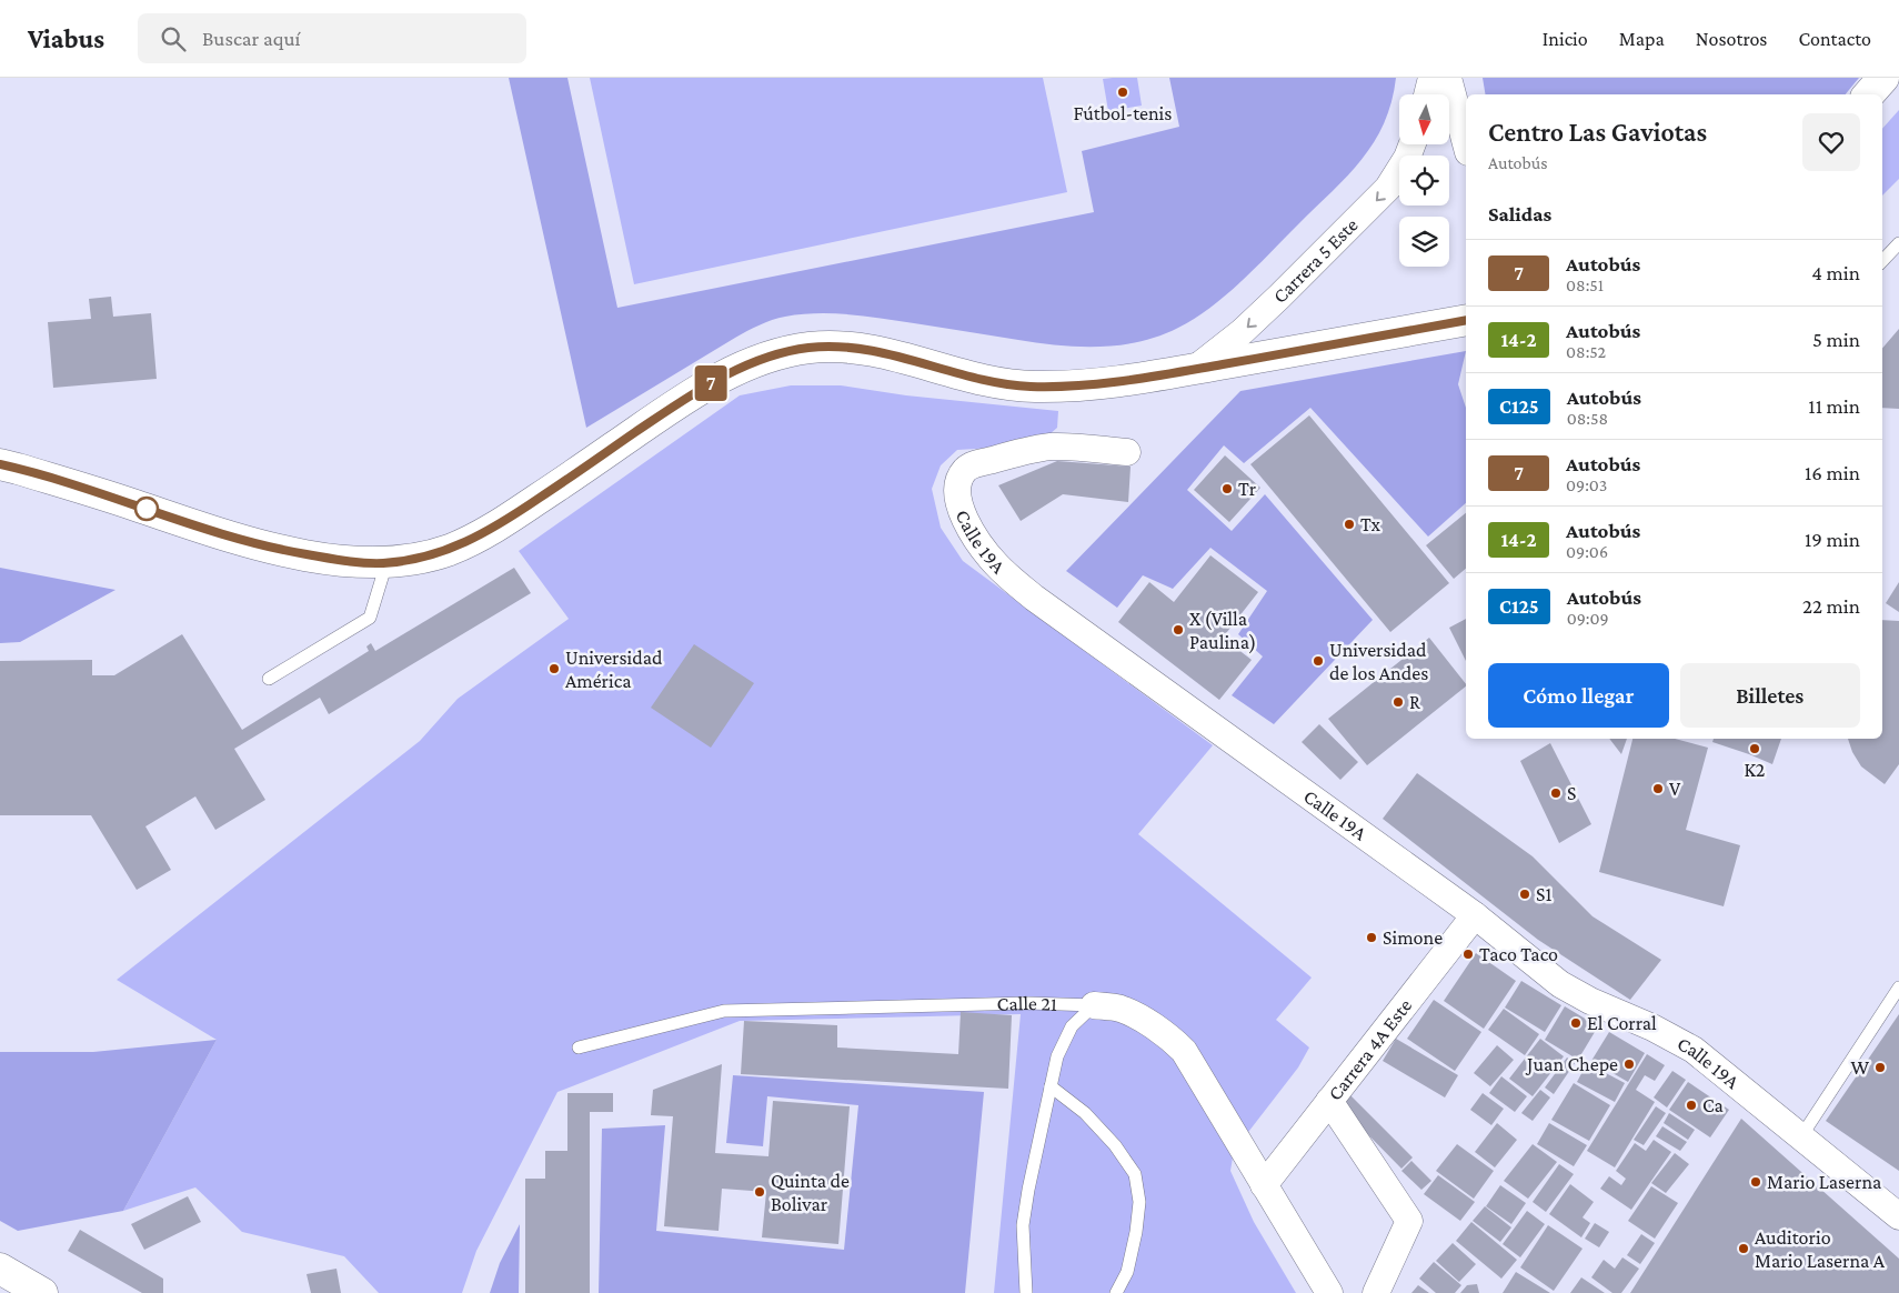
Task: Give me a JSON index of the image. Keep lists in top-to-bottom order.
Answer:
{
  "streets": {
    "street": [
      "Carrera 5 Este",
      "Calle 19A",
      "Calle 21",
      "Carrera 4A Este"
    ]
  },
  "crossings": [
    ["Calle 19A", "Carrera 4A Este"],
    ["Calle 21", "Carrera 4A Este"]
  ],
  "one_way": ["Carrera 5 Este"],
  "places": [
    "Fútbol-tenis",
    "Tr",
    "Tx",
    "X (Villa Paulina)",
    "Universidad de los Andes",
    "Universidad América",
    "R",
    "K2",
    "V",
    "S",
    "S1",
    "Simone",
    "Taco Taco",
    "El Corral",
    "Juan Chepe",
    "W",
    "Ca",
    "Mario Laserna",
    "Quinta de Bolivar",
    "Auditorio Mario Laserna A"
  ],
  "lines": ["bus line 7"],
  "north": "bottom",
  "page": {
    "header": "Viabus",
    "search": "Buscar aquí",
    "nav": [
      "Inicio",
      "Mapa",
      "Nosotros",
      "Contacto"
    ],
    "on_map": "7",
    "heading": [
      ["Centro Las Gaviotas", "Autobús"],
      "Salidas"
    ],
    "list": [
      {
        "mark": "7",
        "name": "Autobús",
        "note": "08:51",
        "value": "4 min"
      },
      {
        "mark": "14-2",
        "name": "Autobús",
        "note": "08:52",
        "value": "5 min"
      },
      {
        "mark": "C125",
        "name": "Autobús",
        "note": "08:58",
        "value": "11 min"
      },
      {
        "mark": "7",
        "name": "Autobús",
        "note": "09:03",
        "value": "16 min"
      },
      {
        "mark": "14-2",
        "name": "Autobús",
        "note": "09:06",
        "value": "19 min"
      },
      {
        "mark": "C125",
        "name": "Autobús",
        "note": "09:09",
        "value": "22 min"
      }
    ],
    "buttons": ["Cómo llegar", "Billetes"]
  }
}
